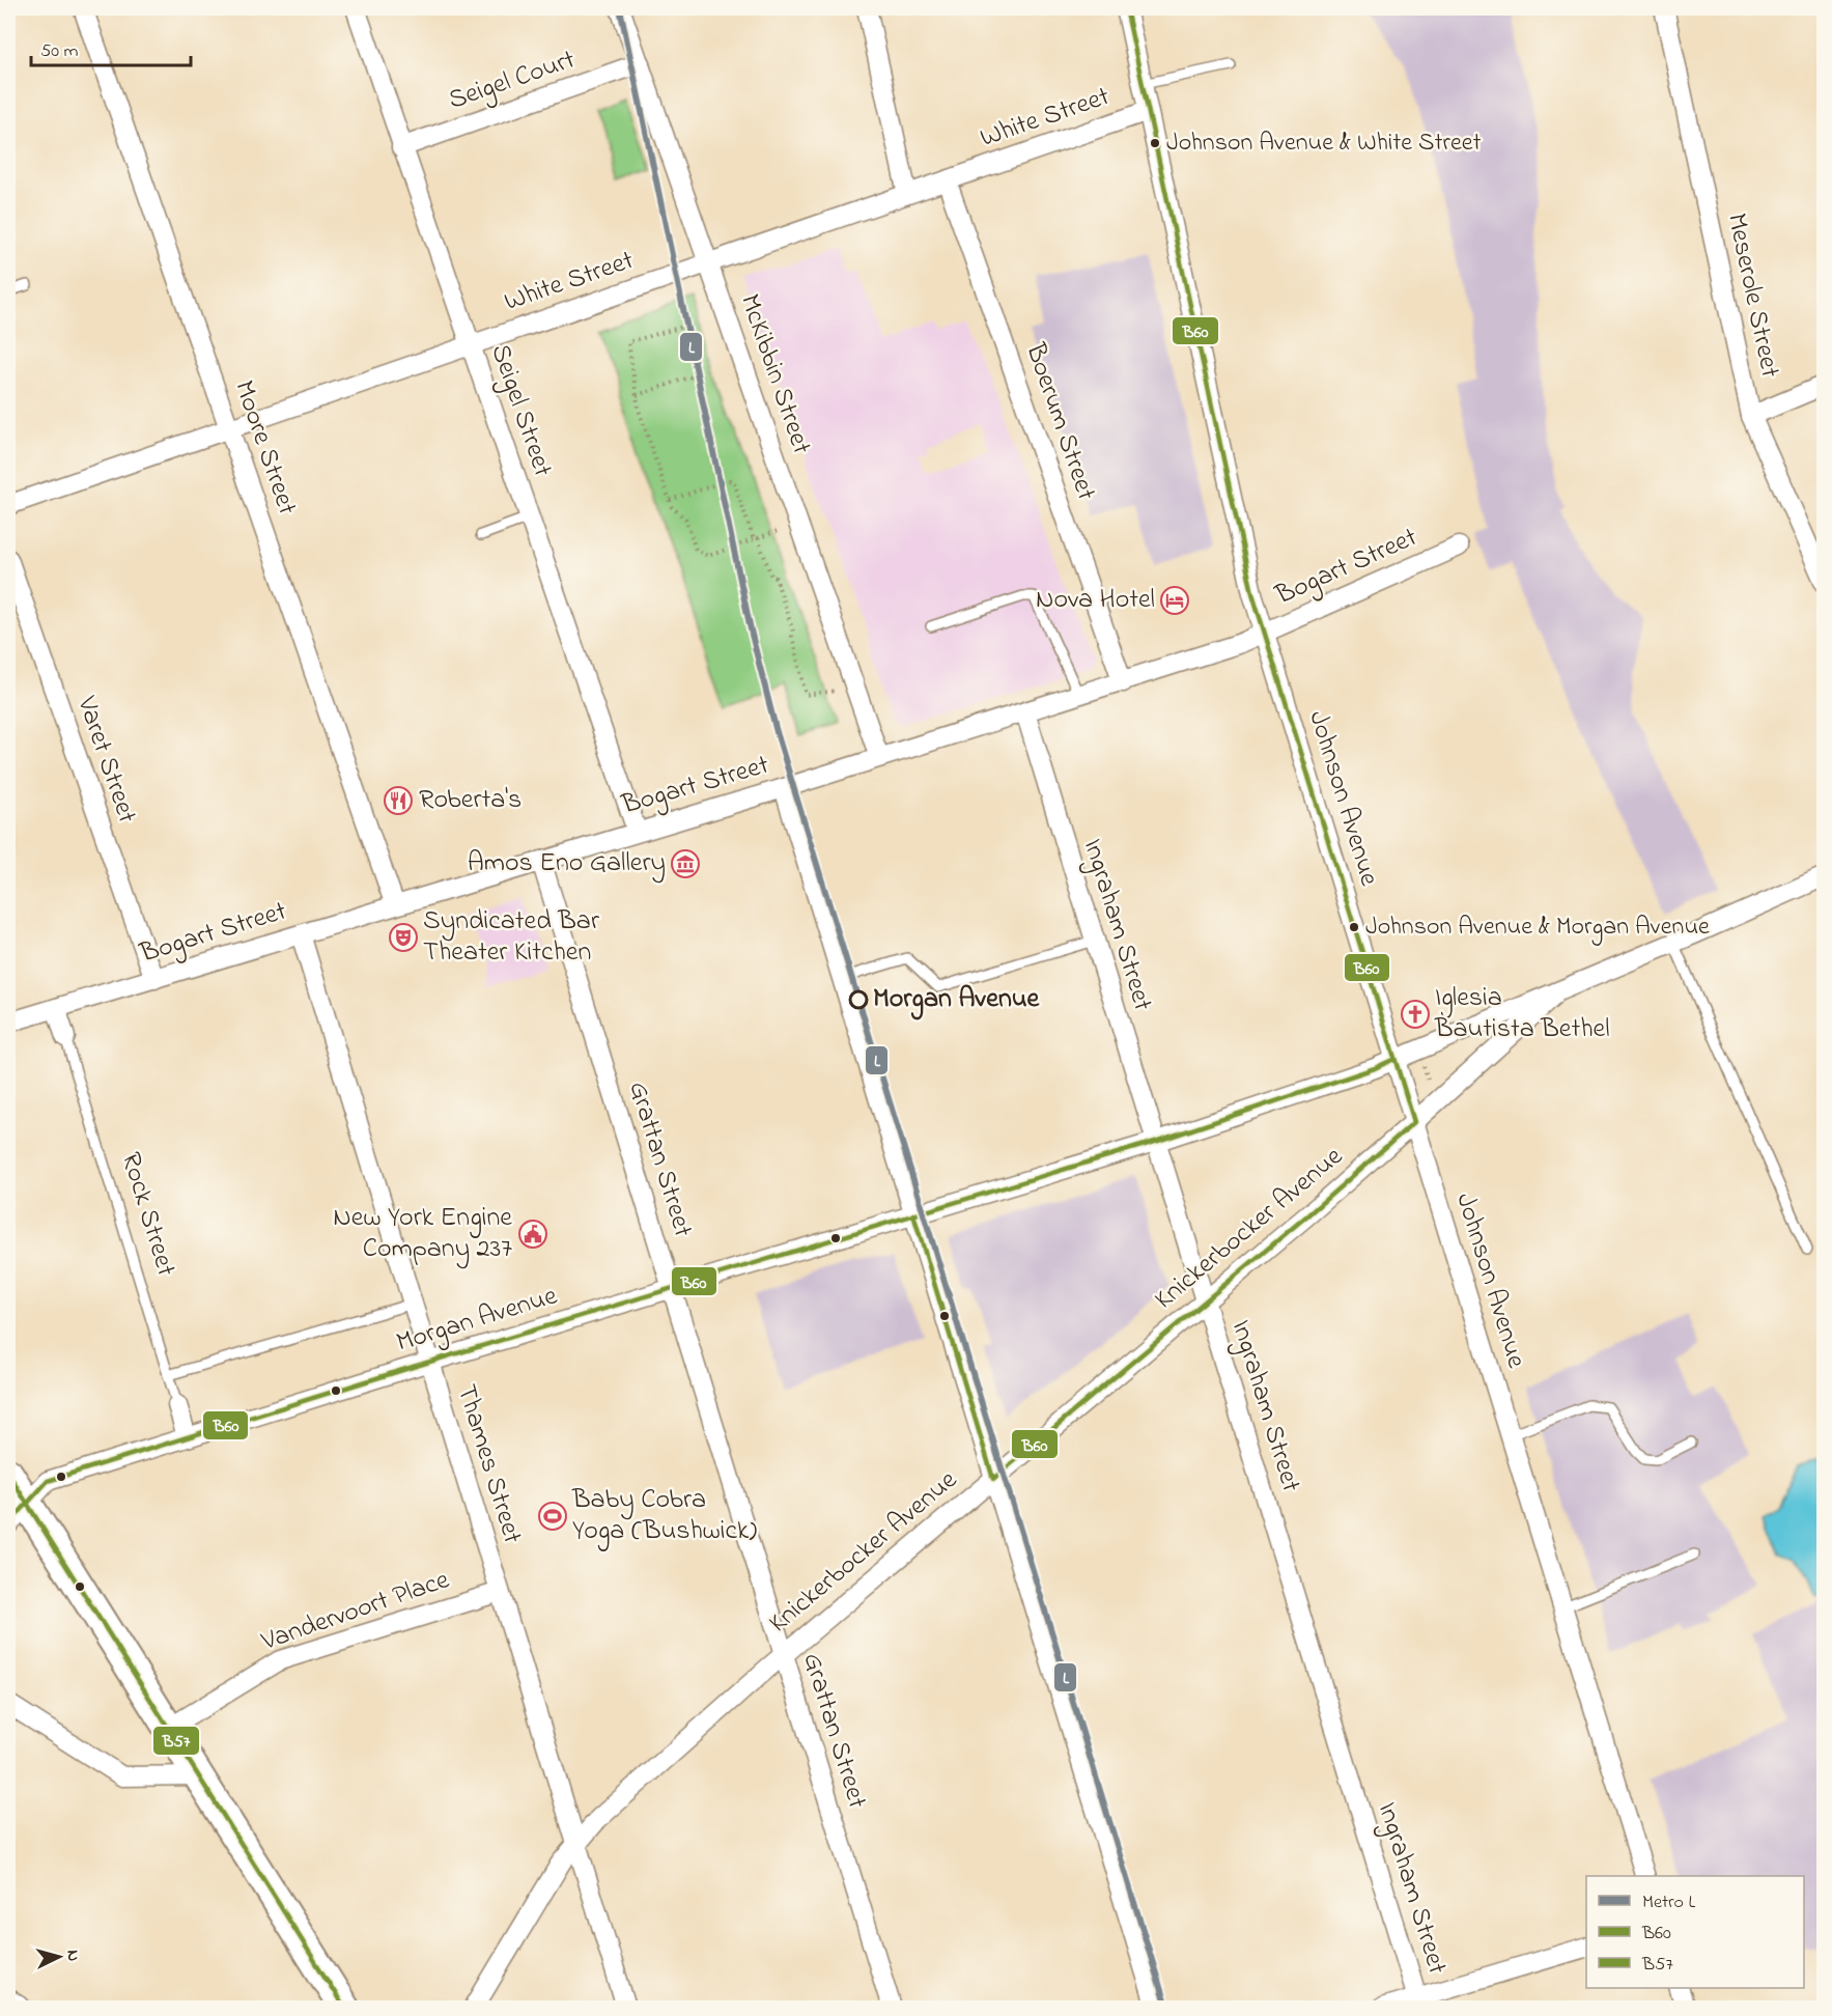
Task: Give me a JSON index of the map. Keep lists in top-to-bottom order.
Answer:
{
  "streets": {
    "street": [
      "Seigel Court",
      "White Street",
      "Meserole Street",
      "McKibbin Street",
      "Seigel Street",
      "Boerum Street",
      "Moore Street",
      "Bogart Street",
      "Varet Street",
      "Johnson Avenue",
      "Ingraham Street",
      "Grattan Street",
      "Rock Street",
      "Knickerbocker Avenue",
      "Morgan Avenue",
      "Thames Street",
      "Vandervoort Place"
    ]
  },
  "crossings": [
    ["Seigel Court", "McKibbin Street"],
    ["Seigel Court", "Seigel Street"],
    ["White Street", "McKibbin Street"],
    ["White Street", "Seigel Street"],
    ["White Street", "Boerum Street"],
    ["White Street", "Moore Street"],
    ["White Street", "Johnson Avenue"],
    ["McKibbin Street", "Bogart Street"],
    ["Seigel Street", "Bogart Street"],
    ["Boerum Street", "Bogart Street"],
    ["Moore Street", "Bogart Street"],
    ["Bogart Street", "Varet Street"],
    ["Bogart Street", "Johnson Avenue"],
    ["Bogart Street", "Ingraham Street"],
    ["Bogart Street", "Grattan Street"],
    ["Bogart Street", "Rock Street"],
    ["Bogart Street", "Thames Street"],
    ["Johnson Avenue", "Knickerbocker Avenue"],
    ["Johnson Avenue", "Morgan Avenue"],
    ["Ingraham Street", "Knickerbocker Avenue"],
    ["Ingraham Street", "Morgan Avenue"],
    ["Grattan Street", "Knickerbocker Avenue"],
    ["Grattan Street", "Morgan Avenue"],
    ["Rock Street", "Morgan Avenue"],
    ["Knickerbocker Avenue", "Morgan Avenue"],
    ["Knickerbocker Avenue", "Thames Street"],
    ["Morgan Avenue", "Thames Street"],
    ["Thames Street", "Vandervoort Place"]
  ],
  "places": {
    "other": ["Johnson Avenue & White Street", "Johnson Avenue & Morgan Avenue", "Morgan Avenue"],
    "hotel": ["Nova Hotel"],
    "restaurant": ["Roberta's"],
    "museum": ["Amos Eno Gallery"],
    "theatre": ["Syndicated Bar Theater Kitchen"],
    "church": ["Iglesia Bautista Bethel"],
    "public building": ["New York Engine Company 237"],
    "sports": ["Baby Cobra Yoga (Bushwick)"]
  },
  "lines": ["metro line L", "transit line B60", "transit line B57"],
  "legend": ["Metro L", "B60", "B57"],
  "scale_bar": "50 m",
  "north": "right"
}
